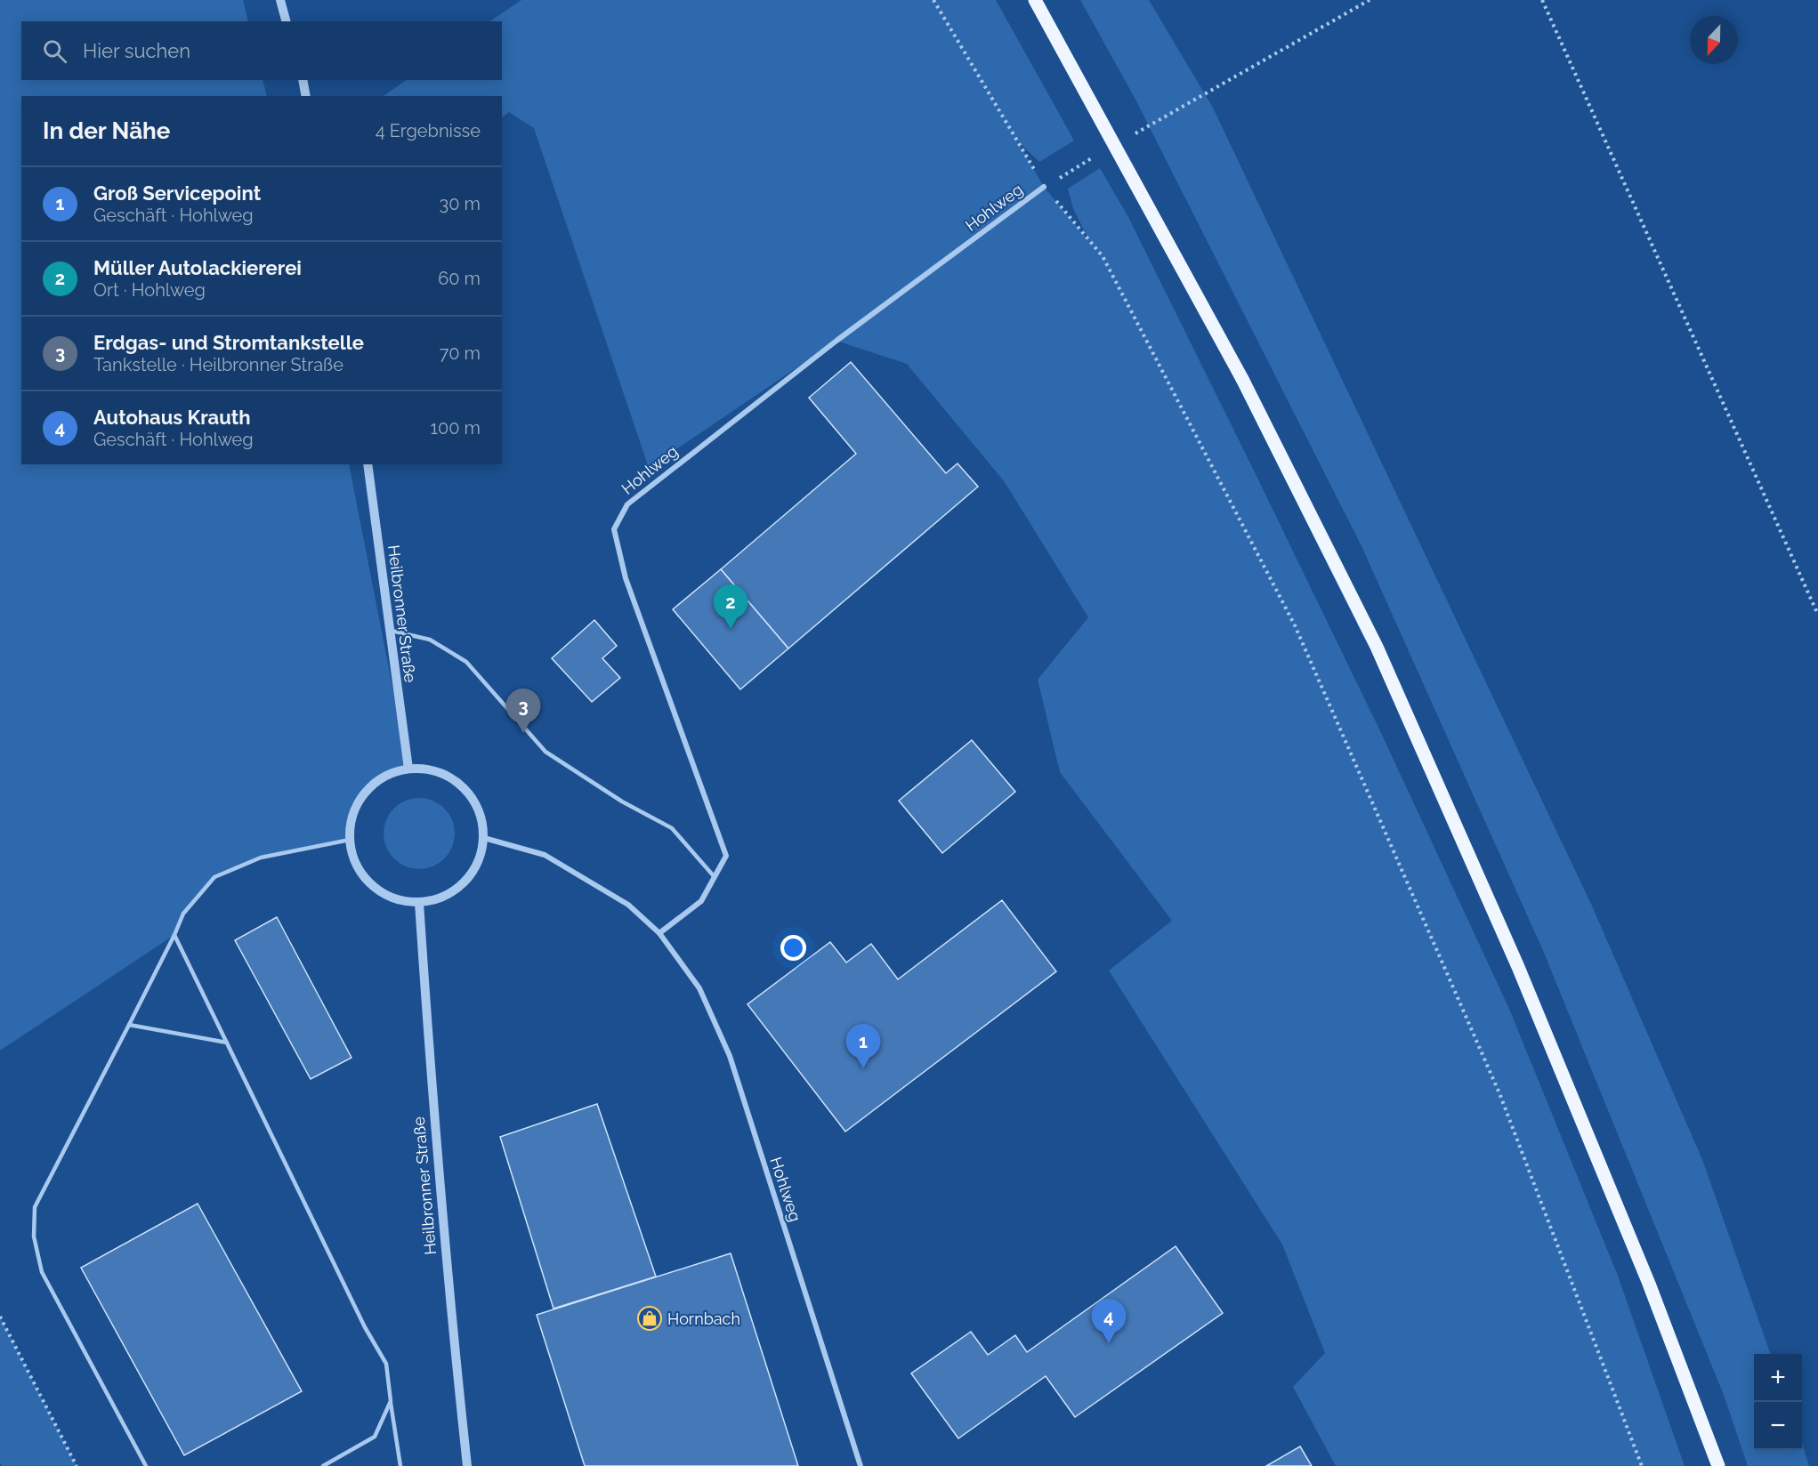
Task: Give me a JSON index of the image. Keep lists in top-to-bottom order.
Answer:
{
  "streets": {
    "street": ["Hohlweg", "Heilbronner Straße"]
  },
  "crossings": [
    ["Hohlweg", "Heilbronner Straße"]
  ],
  "places": {
    "shop": ["Hornbach"]
  },
  "north": "bottom",
  "page": {
    "search": "Hier suchen",
    "heading": ["In der Nähe", "4 Ergebnisse"],
    "list": [
      {
        "mark": "1",
        "name": "Groß Servicepoint",
        "note": "Geschäft · Hohlweg",
        "value": "30 m"
      },
      {
        "mark": "2",
        "name": "Müller Autolackiererei",
        "note": "Ort · Hohlweg",
        "value": "60 m"
      },
      {
        "mark": "3",
        "name": "Erdgas- und Stromtankstelle",
        "note": "Tankstelle · Heilbronner Straße",
        "value": "70 m"
      },
      {
        "mark": "4",
        "name": "Autohaus Krauth",
        "note": "Geschäft · Hohlweg",
        "value": "100 m"
      }
    ],
    "pins": [
      "2",
      "3",
      "1",
      "4"
    ],
    "map_buttons": ["+", "−"]
  }
}
